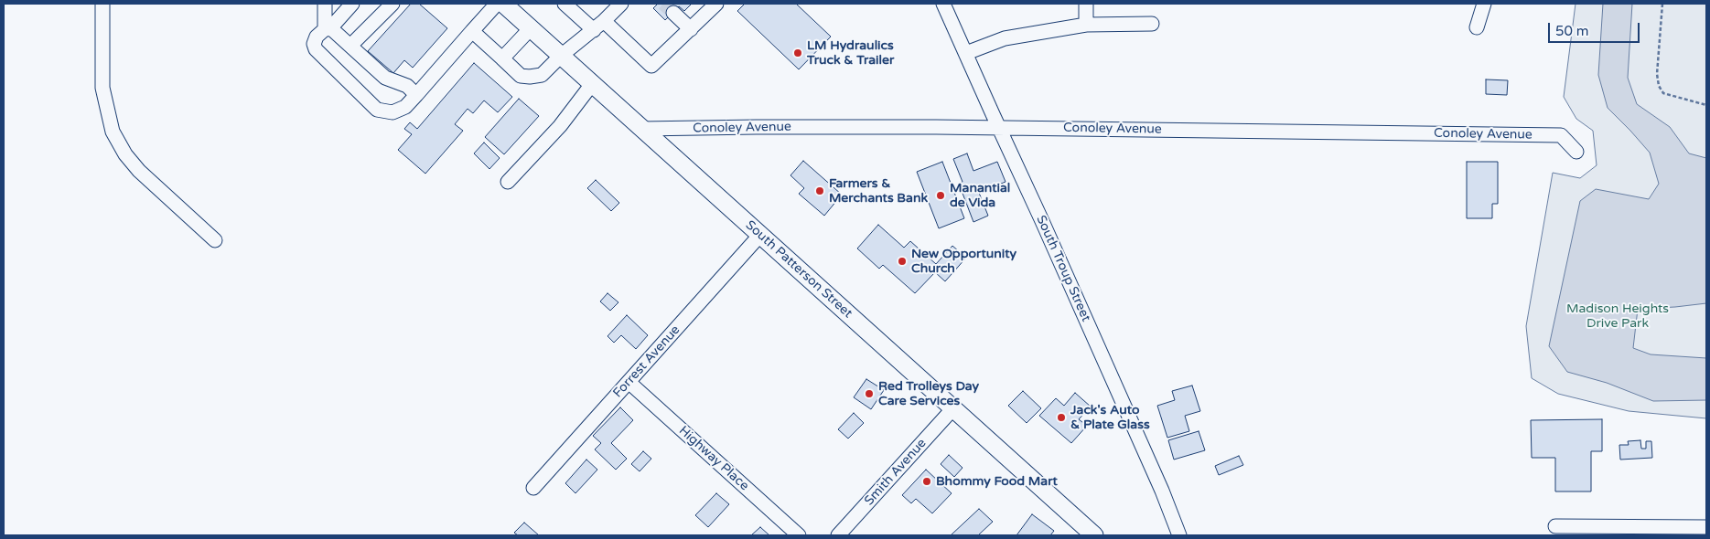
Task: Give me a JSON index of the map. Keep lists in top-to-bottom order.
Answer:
{
  "streets": {
    "main road": ["South Patterson Street"],
    "street": [
      "Conoley Avenue",
      "South Troup Street",
      "Forrest Avenue",
      "Highway Place",
      "Smith Avenue"
    ]
  },
  "crossings": [
    ["Conoley Avenue", "South Troup Street"],
    ["Conoley Avenue", "South Patterson Street"],
    ["South Patterson Street", "Forrest Avenue"],
    ["South Patterson Street", "Smith Avenue"],
    ["Forrest Avenue", "Highway Place"]
  ],
  "parks": ["Madison Heights Drive Park"],
  "places": [
    "LM Hydraulics Truck & Trailer",
    "Farmers & Merchants Bank",
    "Manantial de Vida",
    "New Opportunity Church",
    "Red Trolleys Day Care Services",
    "Jack's Auto & Plate Glass",
    "Bhommy Food Mart"
  ],
  "scale_bar": "50 m"
}
